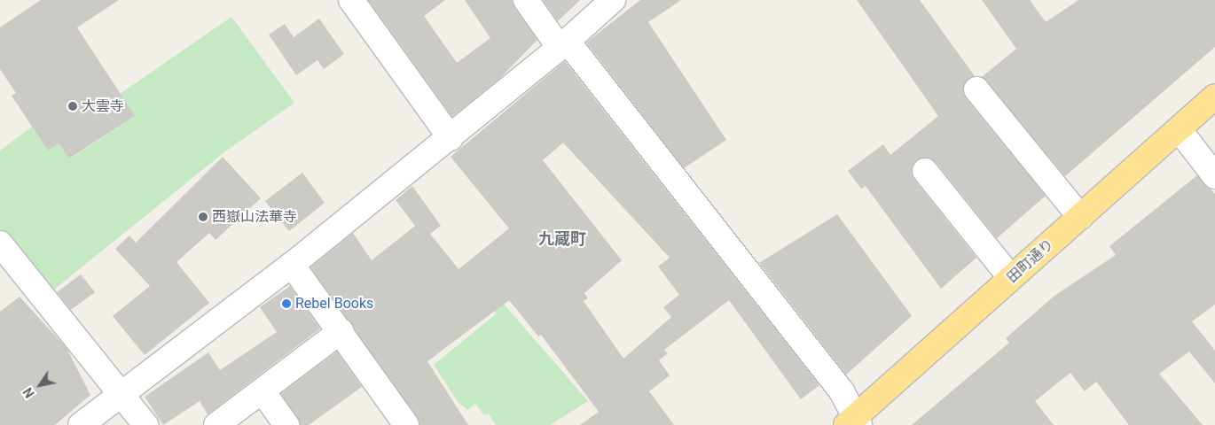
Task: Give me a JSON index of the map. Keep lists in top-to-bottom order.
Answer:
{
  "streets": {
    "highway": ["田町通り"]
  },
  "districts": ["九蔵町"],
  "places": ["大雲寺", "西嶽山法華寺", "Rebel Books"],
  "north": "bottom left"
}
